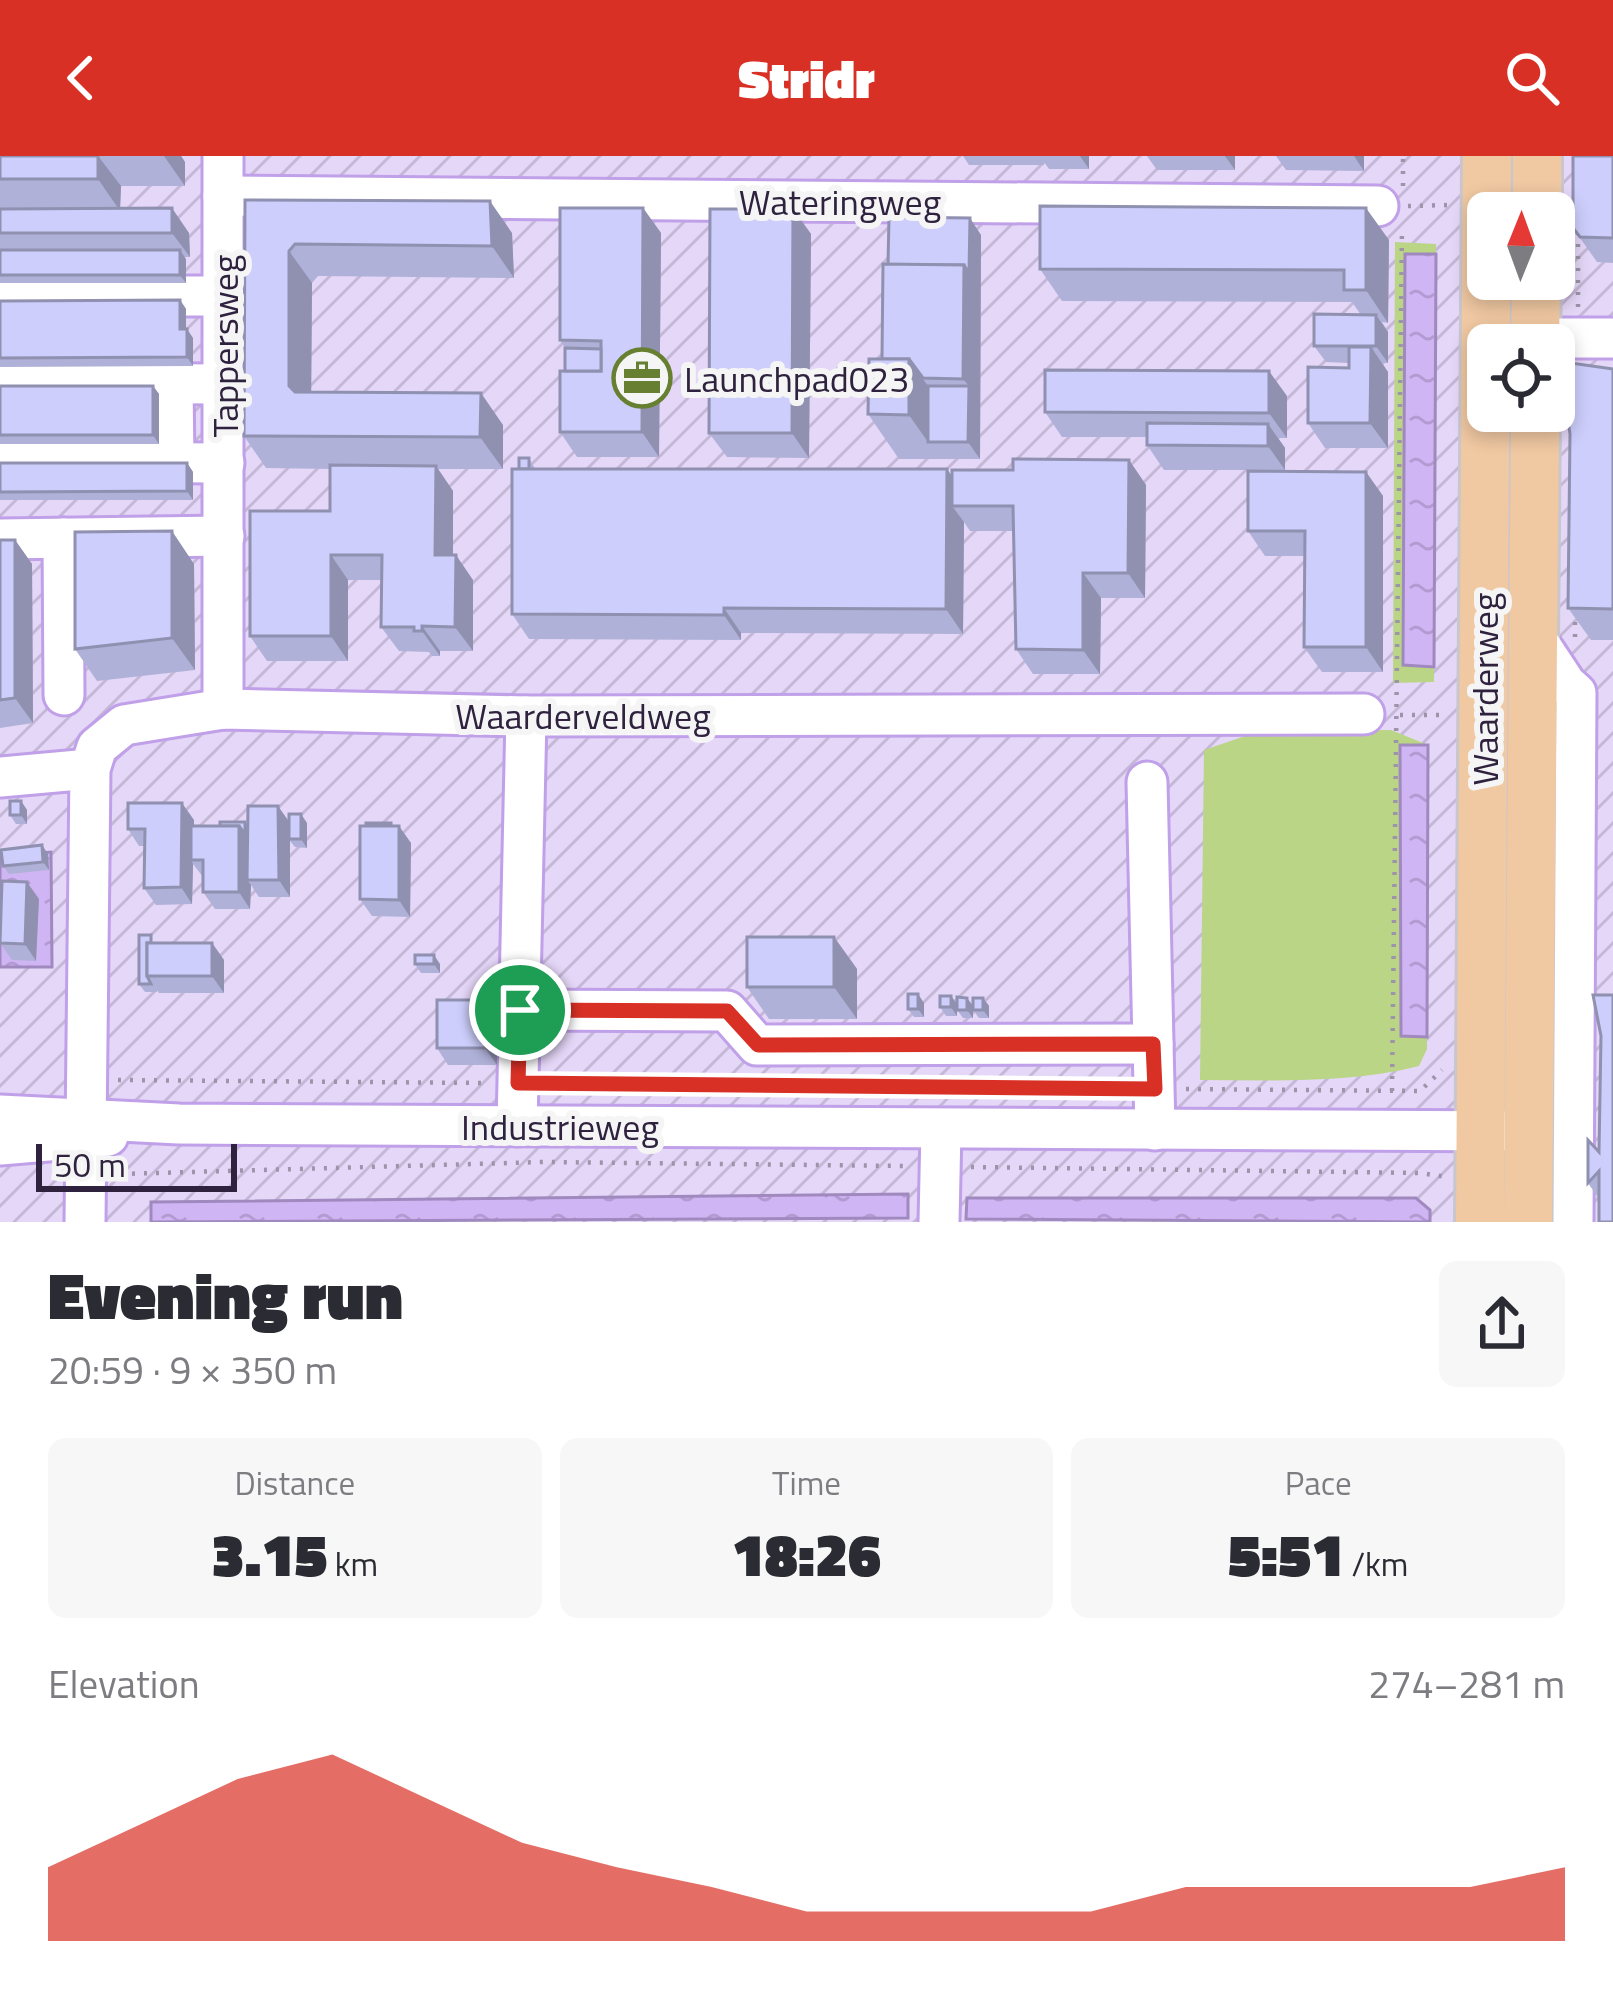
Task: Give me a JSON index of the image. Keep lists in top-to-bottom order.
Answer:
{
  "streets": {
    "main road": ["Waarderweg"],
    "street": [
      "Wateringweg",
      "Tappersweg",
      "Waarderveldweg",
      "Industrieweg"
    ]
  },
  "crossings": [
    ["Wateringweg", "Tappersweg"],
    ["Tappersweg", "Waarderveldweg"],
    ["Waarderweg", "Industrieweg"]
  ],
  "places": {
    "office": ["Launchpad023"]
  },
  "scale_bar": "50 m",
  "north": "top",
  "page": {
    "header": "Stridr",
    "scale": "50 m",
    "heading": ["Evening run", "20:59 · 9 × 350 m"],
    "stats": [
      ["Distance", "3.15 km"],
      ["Time", "18:26"],
      ["Pace", "5:51 /km"]
    ],
    "chart": ["Elevation", "274–281 m"]
  }
}
